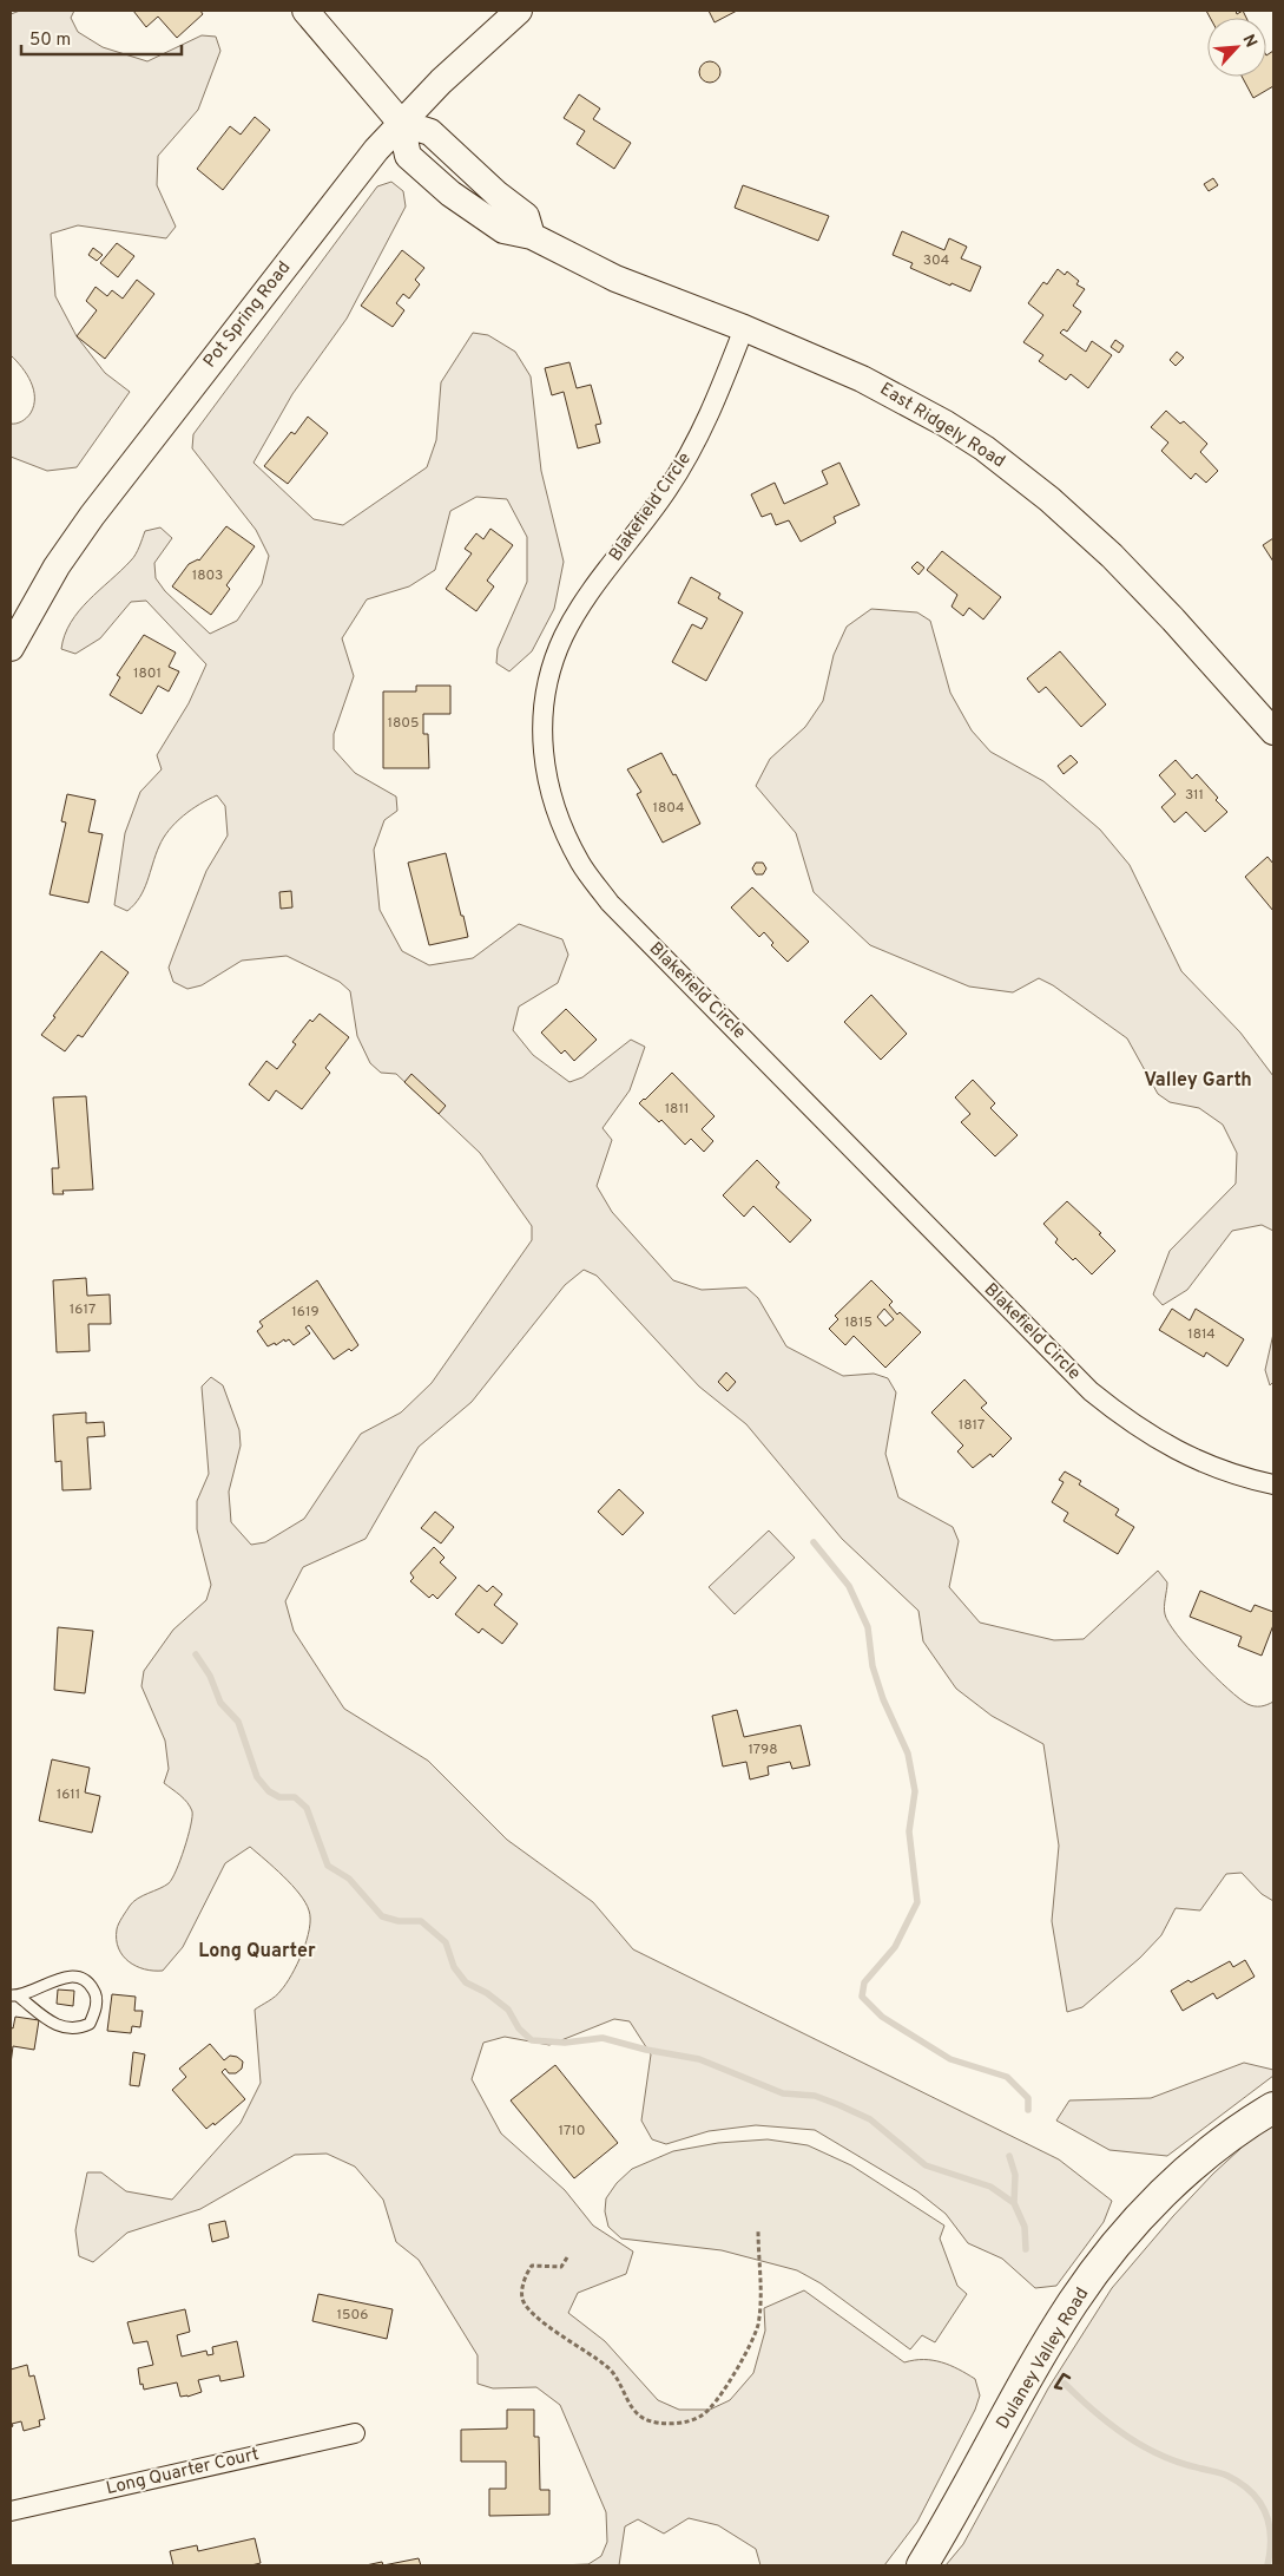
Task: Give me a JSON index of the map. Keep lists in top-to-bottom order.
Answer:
{
  "streets": {
    "main road": ["Dulaney Valley Road"],
    "street": [
      "Pot Spring Road",
      "East Ridgely Road",
      "Blakefield Circle",
      "Long Quarter Court"
    ]
  },
  "crossings": [
    ["Pot Spring Road", "East Ridgely Road"],
    ["East Ridgely Road", "Blakefield Circle"]
  ],
  "districts": ["Valley Garth", "Long Quarter"],
  "house_numbers": [
    "304",
    "1803",
    "1801",
    "1805",
    "311",
    "1804",
    "1811",
    "1617",
    "1619",
    "1815",
    "1814",
    "1817",
    "1798",
    "1611",
    "1710",
    "1506"
  ],
  "scale_bar": "50 m",
  "north": "top right"
}
